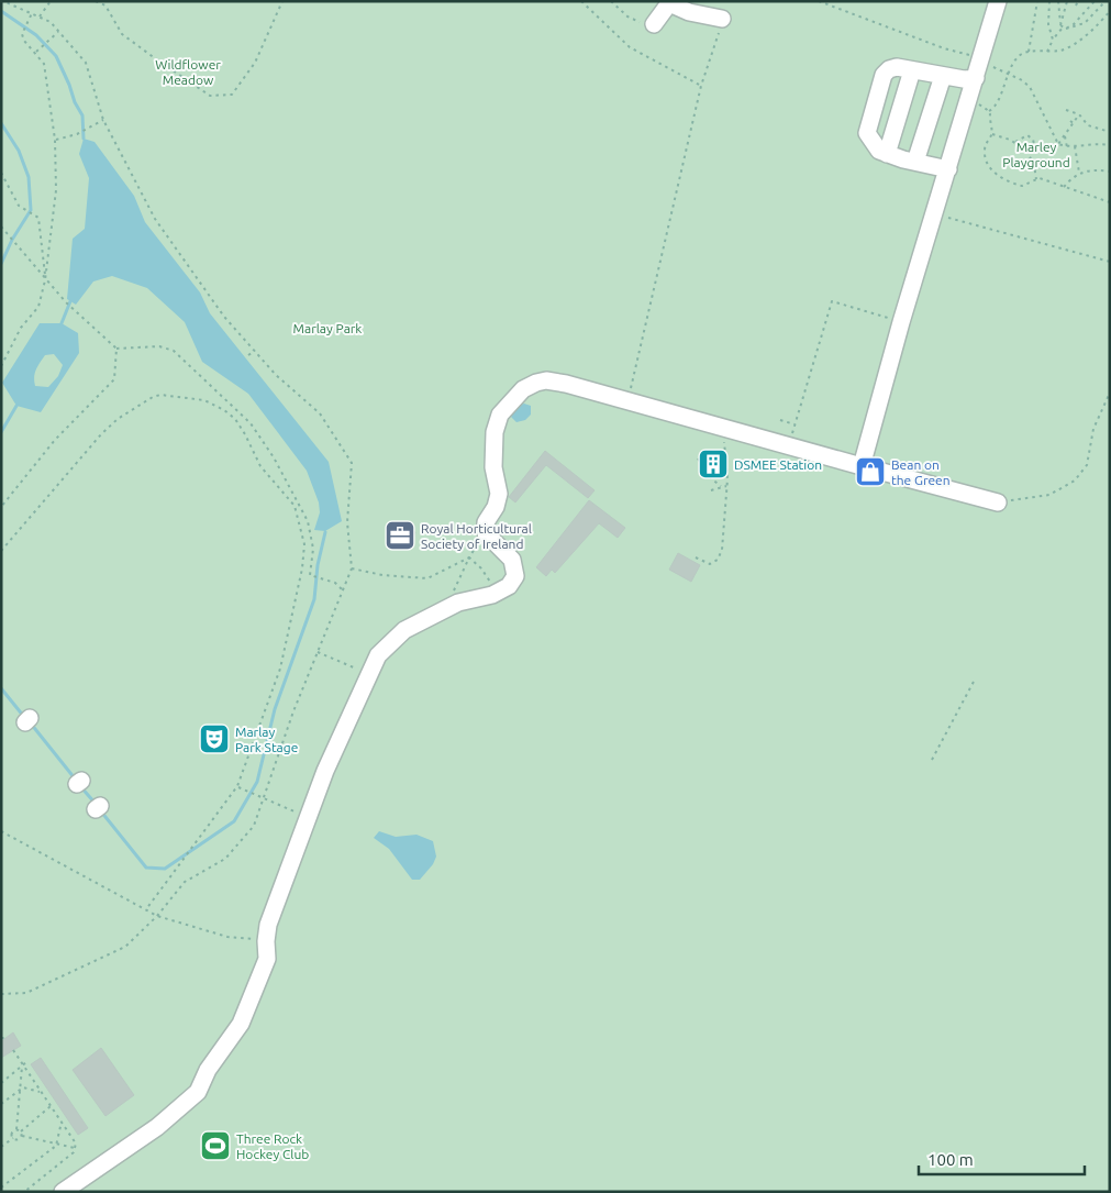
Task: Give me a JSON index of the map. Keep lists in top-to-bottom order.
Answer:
{
  "parks": ["Wildflower Meadow", "Marley Playground", "Marlay Park"],
  "places": {
    "building": ["DSMEE Station"],
    "shop": ["Bean on the Green"],
    "office": ["Royal Horticultural Society of Ireland"],
    "theatre": ["Marlay Park Stage"],
    "sports": ["Three Rock Hockey Club"]
  },
  "scale_bar": "100 m"
}
